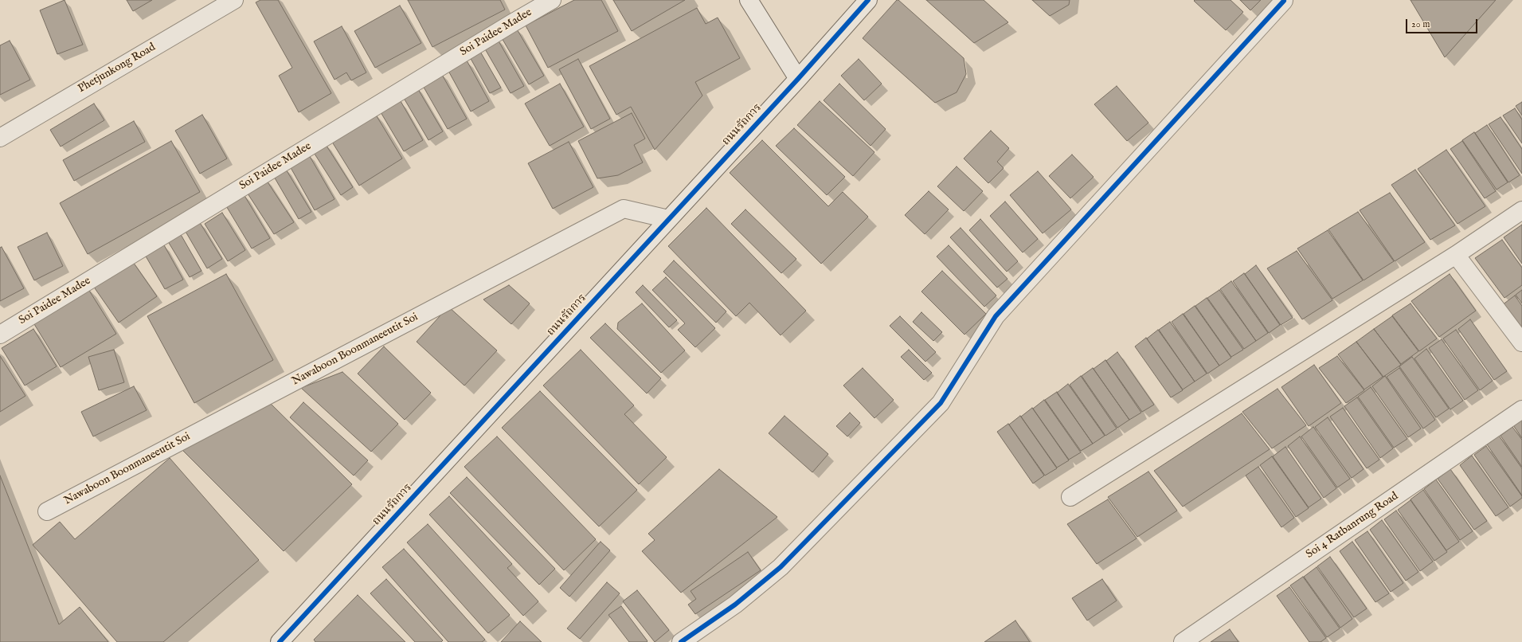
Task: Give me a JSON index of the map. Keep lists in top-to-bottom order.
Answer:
{
  "streets": {
    "street": [
      "Soi Paidee Madee",
      "Phetjunkong Road",
      "ถนนรัถการ",
      "Nawaboon Boonmaneeutit Soi",
      "Soi 4 Ratbanrung Road"
    ]
  },
  "crossings": [
    ["ถนนรัถการ", "Nawaboon Boonmaneeutit Soi"]
  ],
  "scale_bar": "20 m"
}
